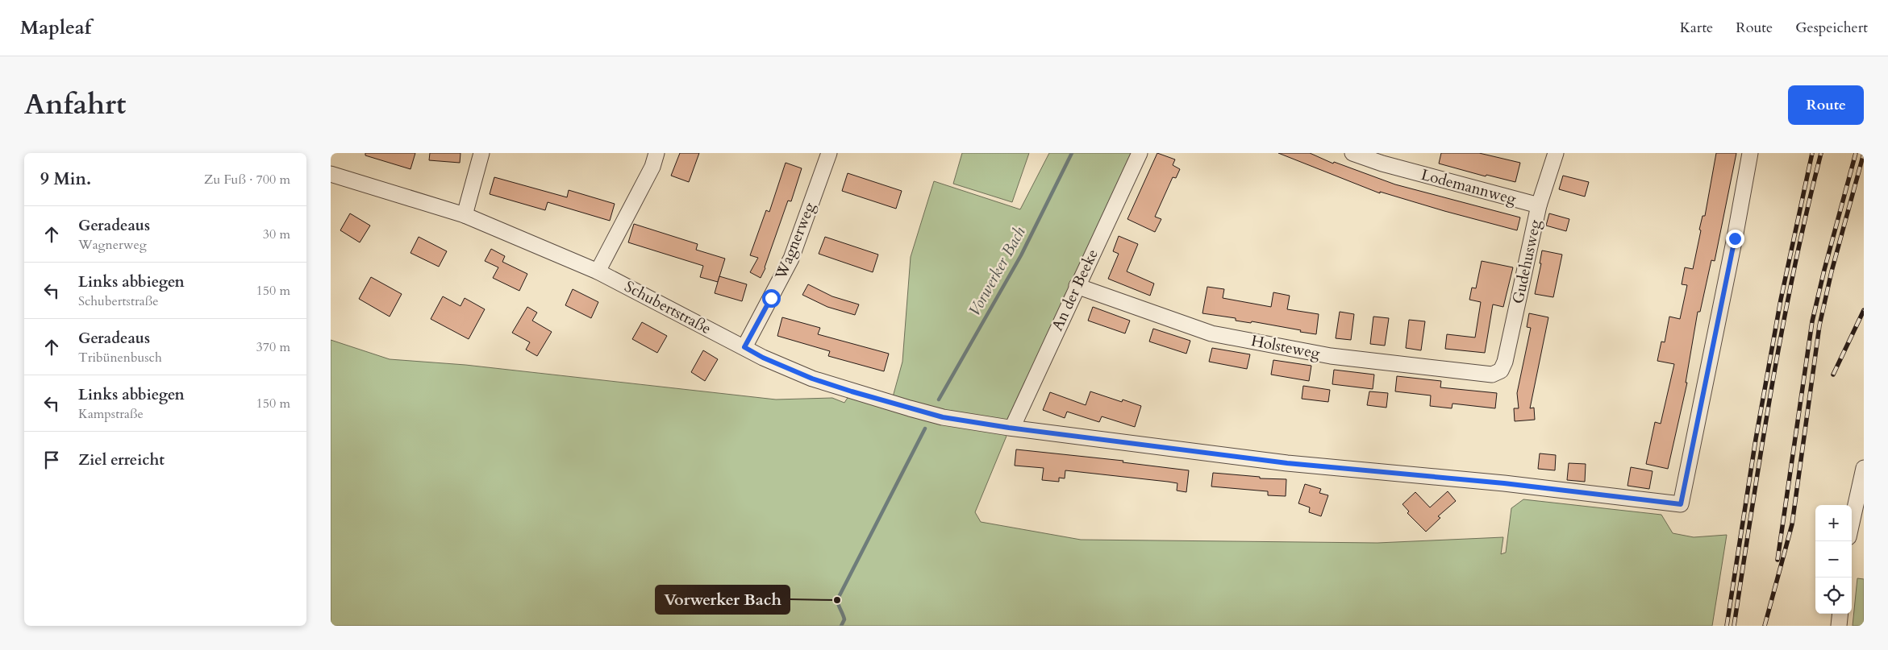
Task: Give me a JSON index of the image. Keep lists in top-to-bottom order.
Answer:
{
  "streets": {
    "street": [
      "Lodemannweg",
      "Wagnerweg",
      "Gudehusweg",
      "An der Beeke",
      "Schubertstraße",
      "Holsteweg"
    ]
  },
  "crossings": [
    ["Lodemannweg", "Gudehusweg"],
    ["Wagnerweg", "Schubertstraße"],
    ["Gudehusweg", "Holsteweg"],
    ["An der Beeke", "Schubertstraße"],
    ["An der Beeke", "Holsteweg"]
  ],
  "water": ["Vorwerker Bach"],
  "places": ["Vorwerker Bach"],
  "page": {
    "header": "Mapleaf",
    "nav": ["Karte", "Route", "Gespeichert"],
    "title": "Anfahrt",
    "buttons": "Route",
    "heading": ["9 Min.", "Zu Fuß · 700 m"],
    "list": [
      ["Geradeaus", "Wagnerweg", "30 m"],
      ["Links abbiegen", "Schubertstraße", "150 m"],
      ["Geradeaus", "Tribünenbusch", "370 m"],
      ["Links abbiegen", "Kampstraße", "150 m"],
      "Ziel erreicht"
    ],
    "map_buttons": ["+", "−"]
  }
}
